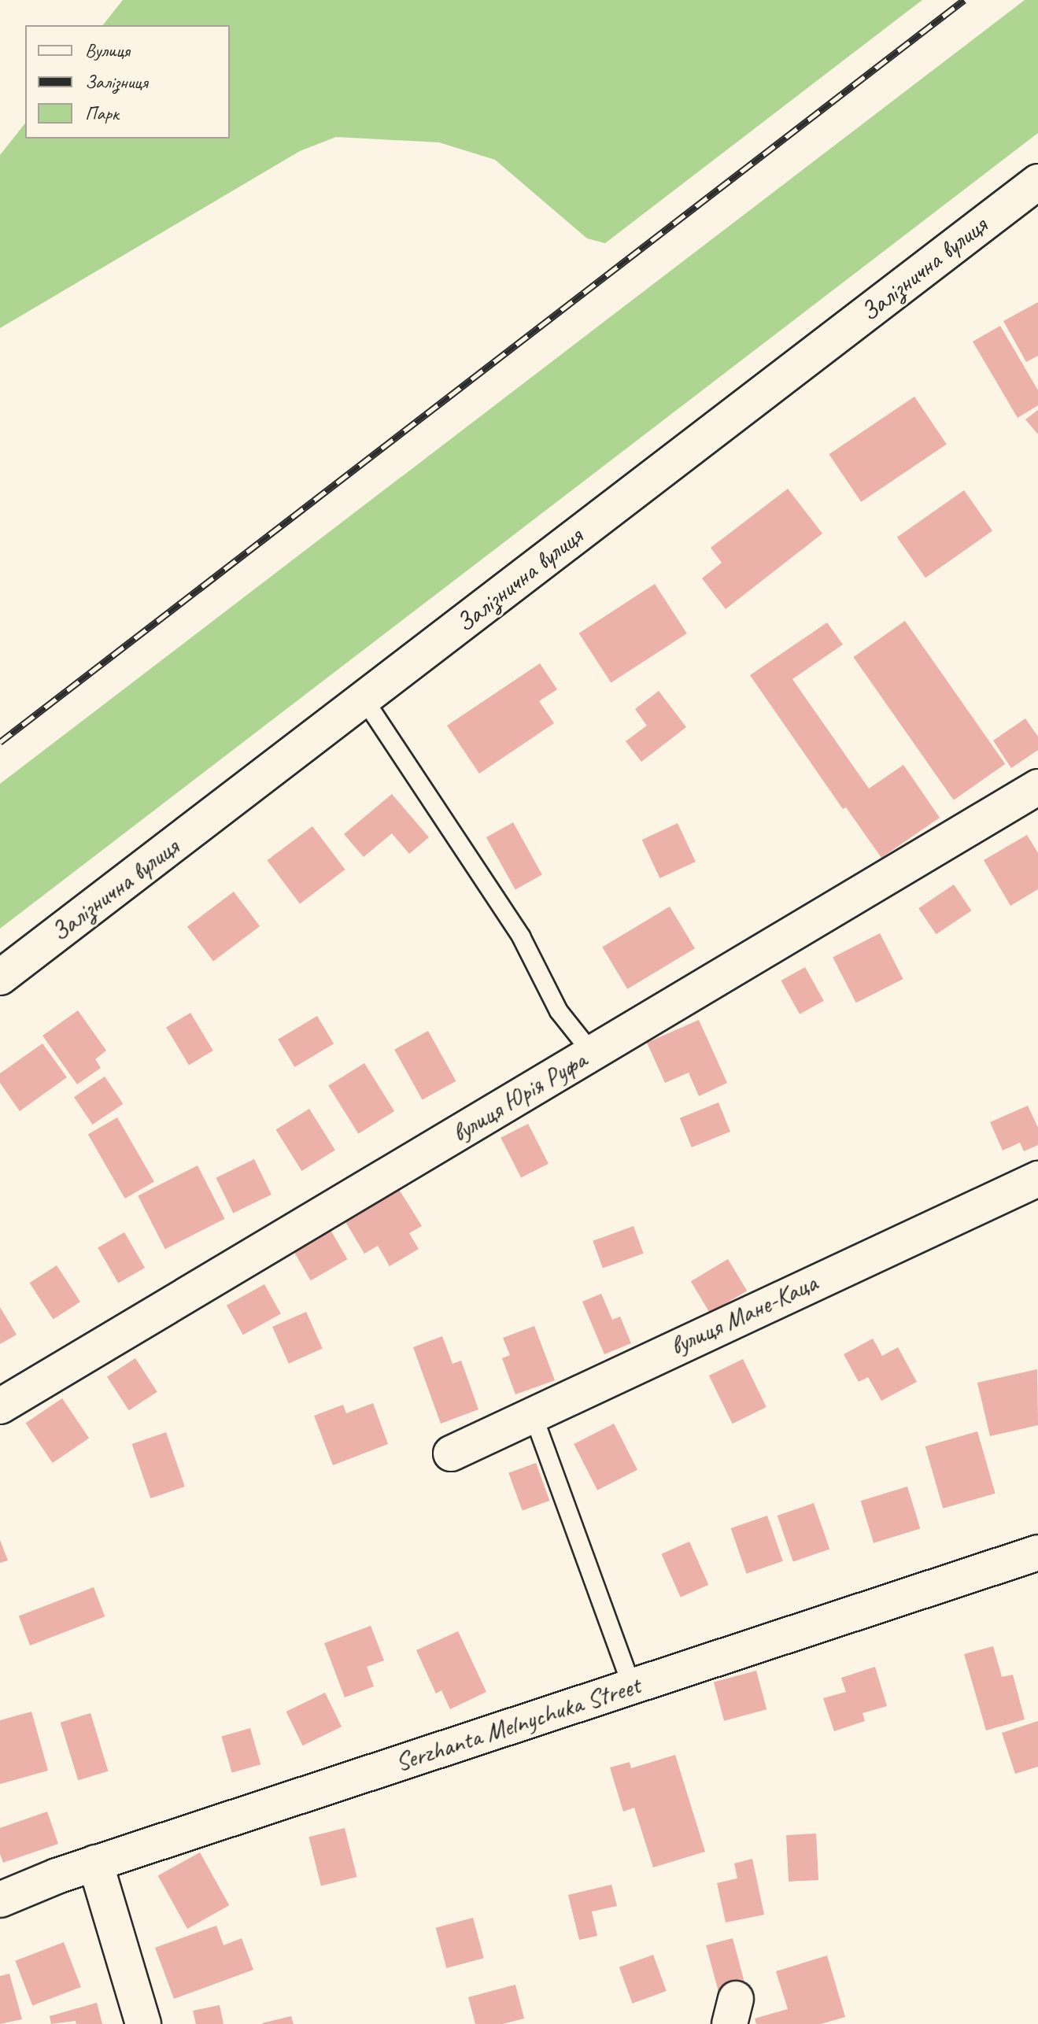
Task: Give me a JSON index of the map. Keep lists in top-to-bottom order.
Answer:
{
  "streets": {
    "street": [
      "Залізнична вулиця",
      "вулиця Юрія Руфа",
      "вулиця Мане-Каца",
      "Serzhanta Melnychuka Street"
    ]
  },
  "legend": ["Вулиця", "Залізниця", "Парк"]
}
